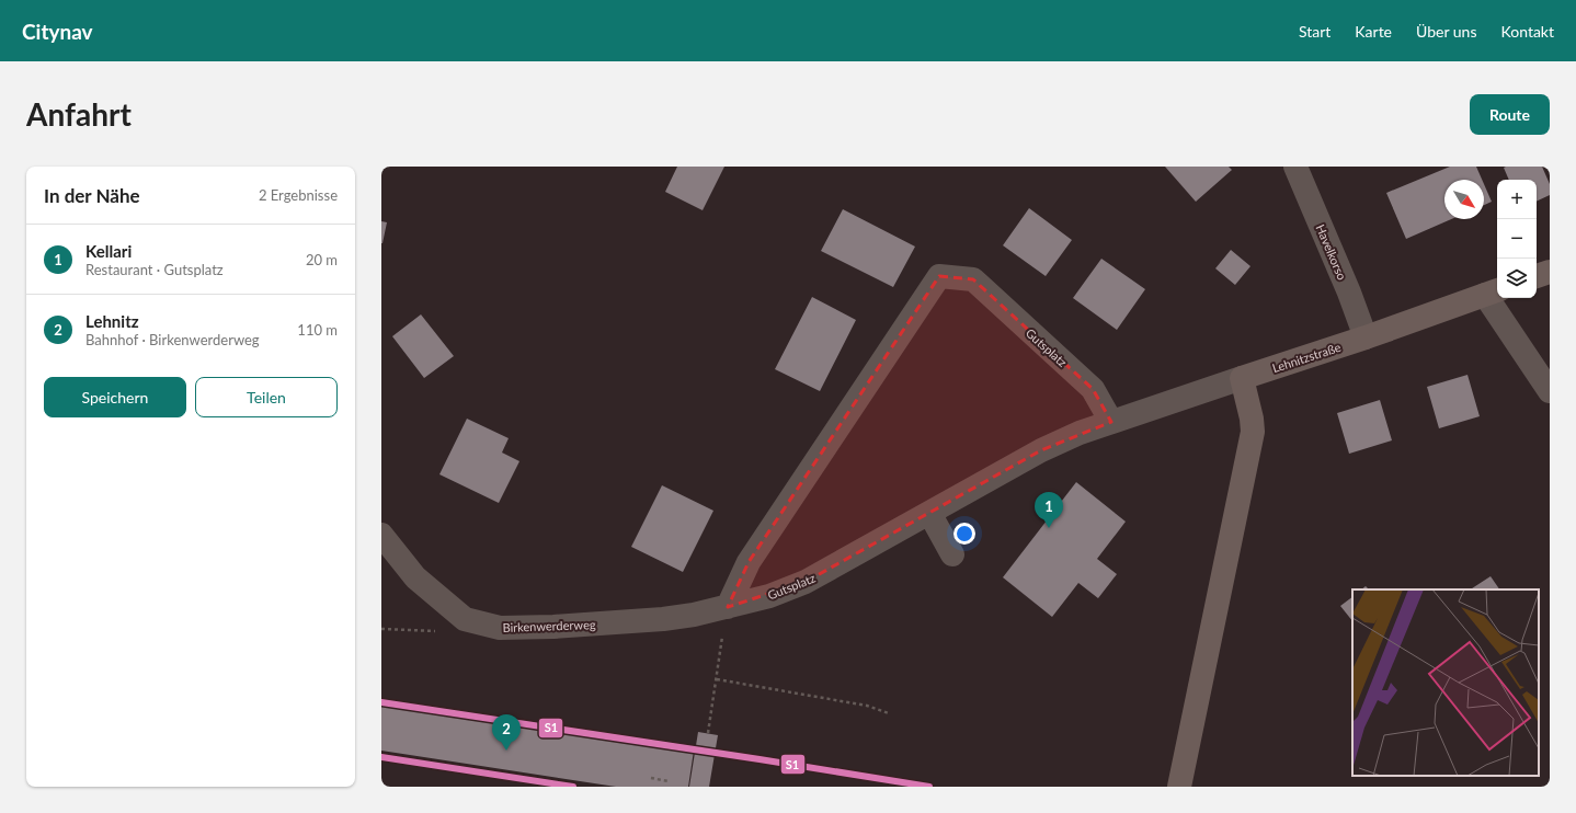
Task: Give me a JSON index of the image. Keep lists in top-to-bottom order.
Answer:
{
  "streets": {
    "main road": ["Lehnitzstraße"],
    "street": ["Havelkorso", "Gutsplatz", "Birkenwerderweg"]
  },
  "crossings": [
    ["Havelkorso", "Lehnitzstraße"],
    ["Gutsplatz", "Lehnitzstraße"],
    ["Gutsplatz", "Birkenwerderweg"]
  ],
  "lines": ["transit line S1"],
  "north": "bottom right",
  "page": {
    "header": "Citynav",
    "nav": [
      "Start",
      "Karte",
      "Über uns",
      "Kontakt"
    ],
    "buttons": [
      "Route",
      ["Speichern", "Teilen"]
    ],
    "title": "Anfahrt",
    "heading": ["In der Nähe", "2 Ergebnisse"],
    "map_buttons": ["+", "−"],
    "list": [
      {
        "mark": "1",
        "name": "Kellari",
        "note": "Restaurant · Gutsplatz",
        "value": "20 m"
      },
      {
        "mark": "2",
        "name": "Lehnitz",
        "note": "Bahnhof · Birkenwerderweg",
        "value": "110 m"
      }
    ],
    "pins": ["1", "2"]
  }
}
